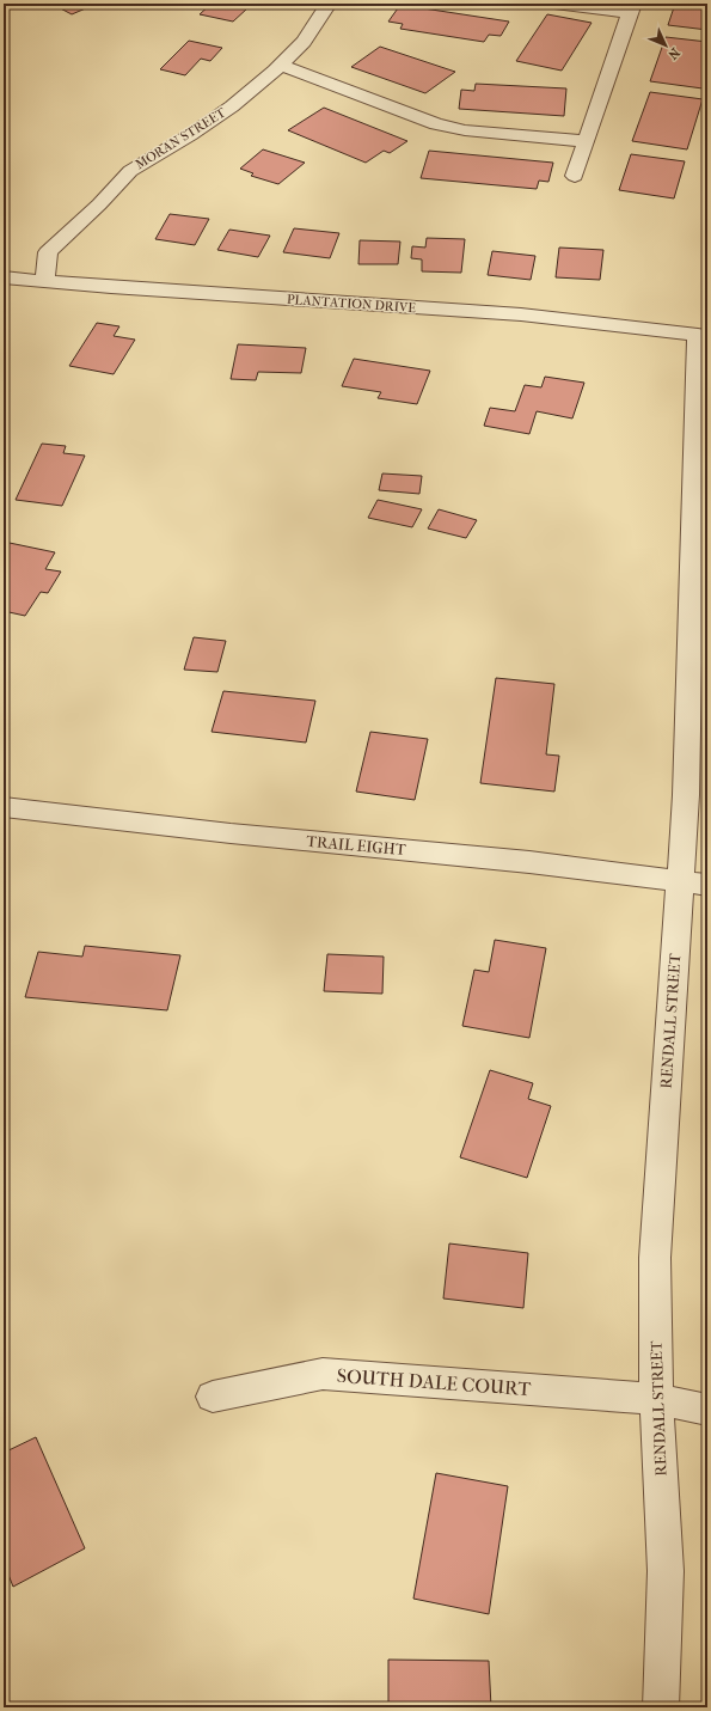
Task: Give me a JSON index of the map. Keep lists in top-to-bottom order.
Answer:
{
  "streets": {
    "street": [
      "MORAN STREET",
      "PLANTATION DRIVE",
      "TRAIL EIGHT",
      "RENDALL STREET",
      "SOUTH DALE COURT"
    ]
  },
  "crossings": [
    ["MORAN STREET", "PLANTATION DRIVE"],
    ["PLANTATION DRIVE", "RENDALL STREET"],
    ["TRAIL EIGHT", "RENDALL STREET"],
    ["RENDALL STREET", "SOUTH DALE COURT"]
  ],
  "north": "bottom right"
}
